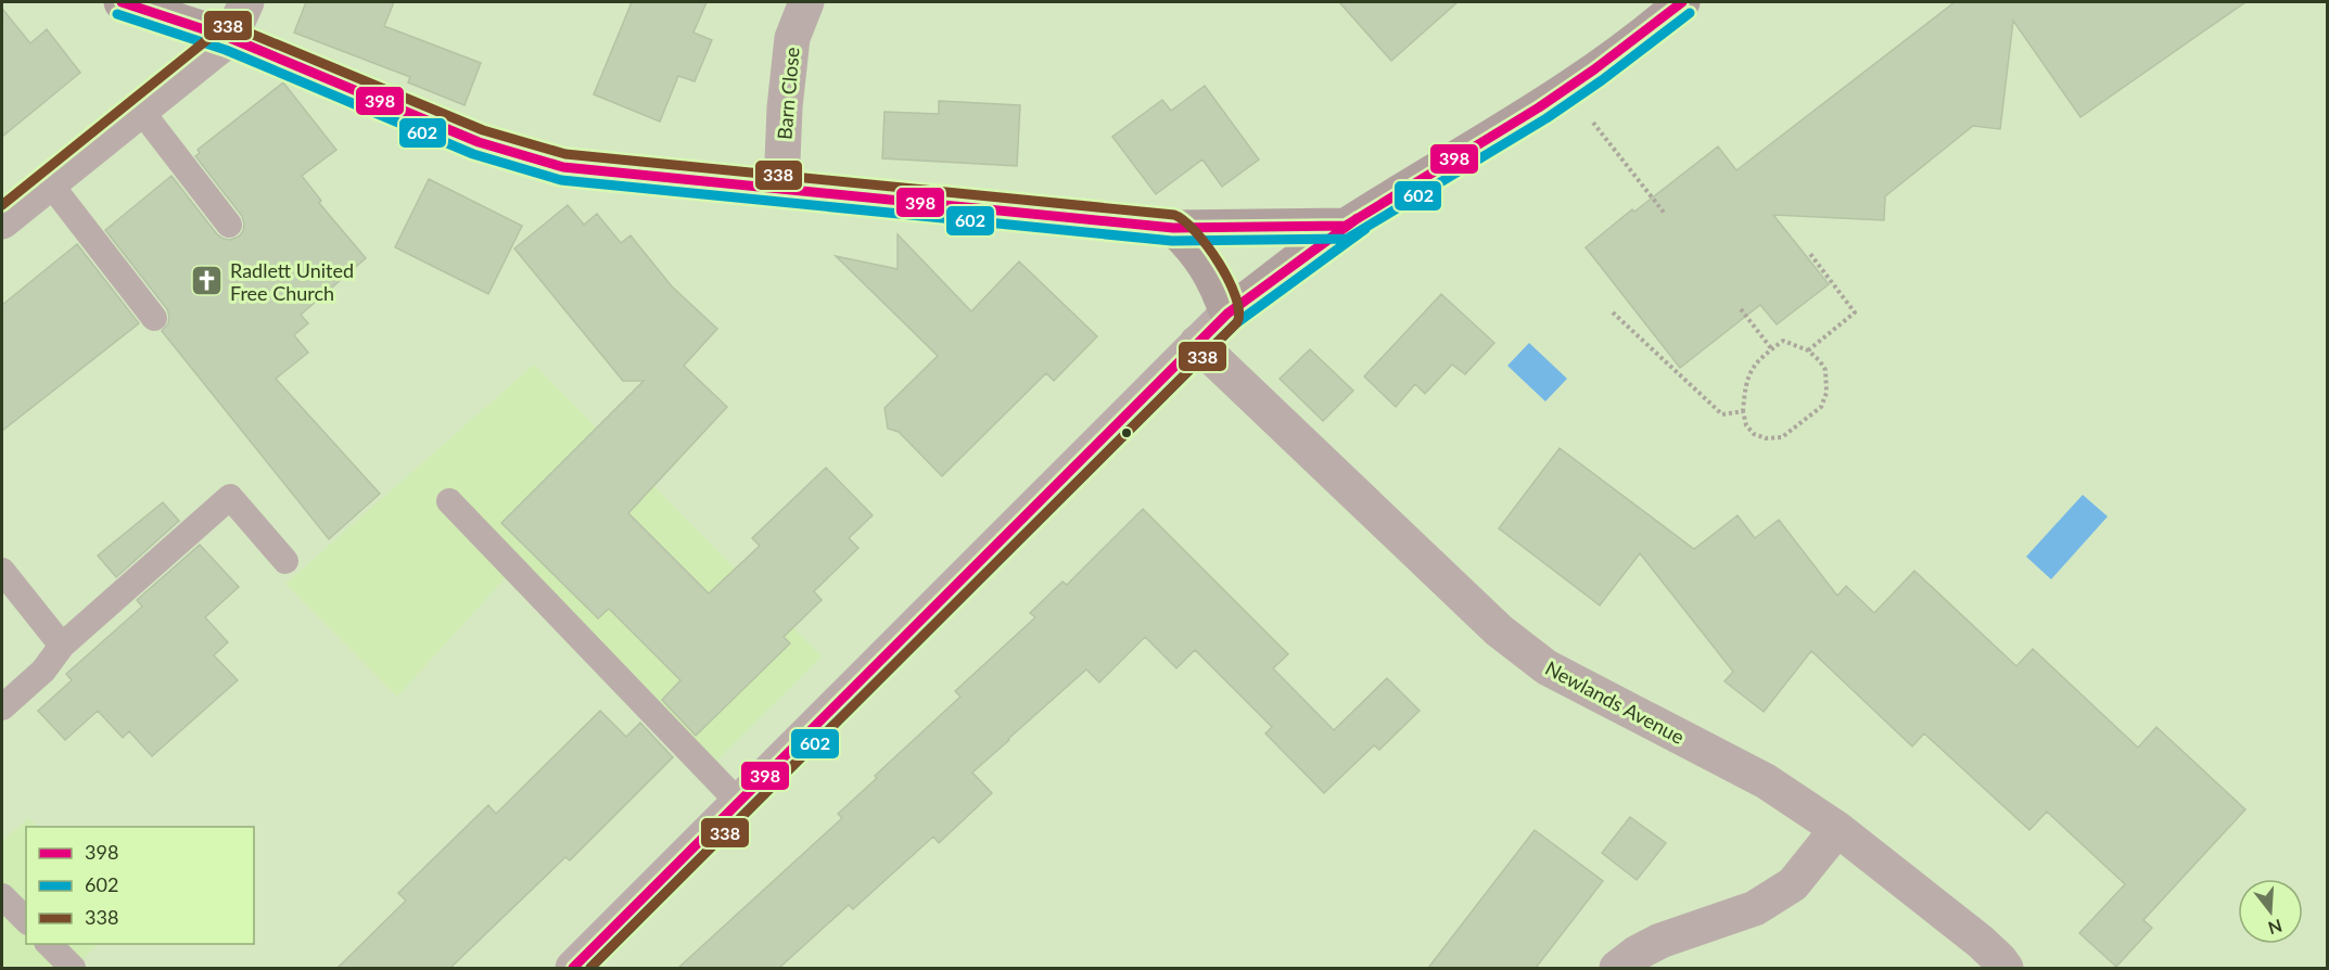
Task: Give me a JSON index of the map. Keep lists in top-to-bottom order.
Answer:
{
  "streets": {
    "street": ["Barn Close", "Newlands Avenue"]
  },
  "places": {
    "church": ["Radlett United Free Church"]
  },
  "lines": ["transit line 398", "transit line 602", "transit line 338"],
  "legend": ["398", "602", "338"],
  "north": "bottom"
}
